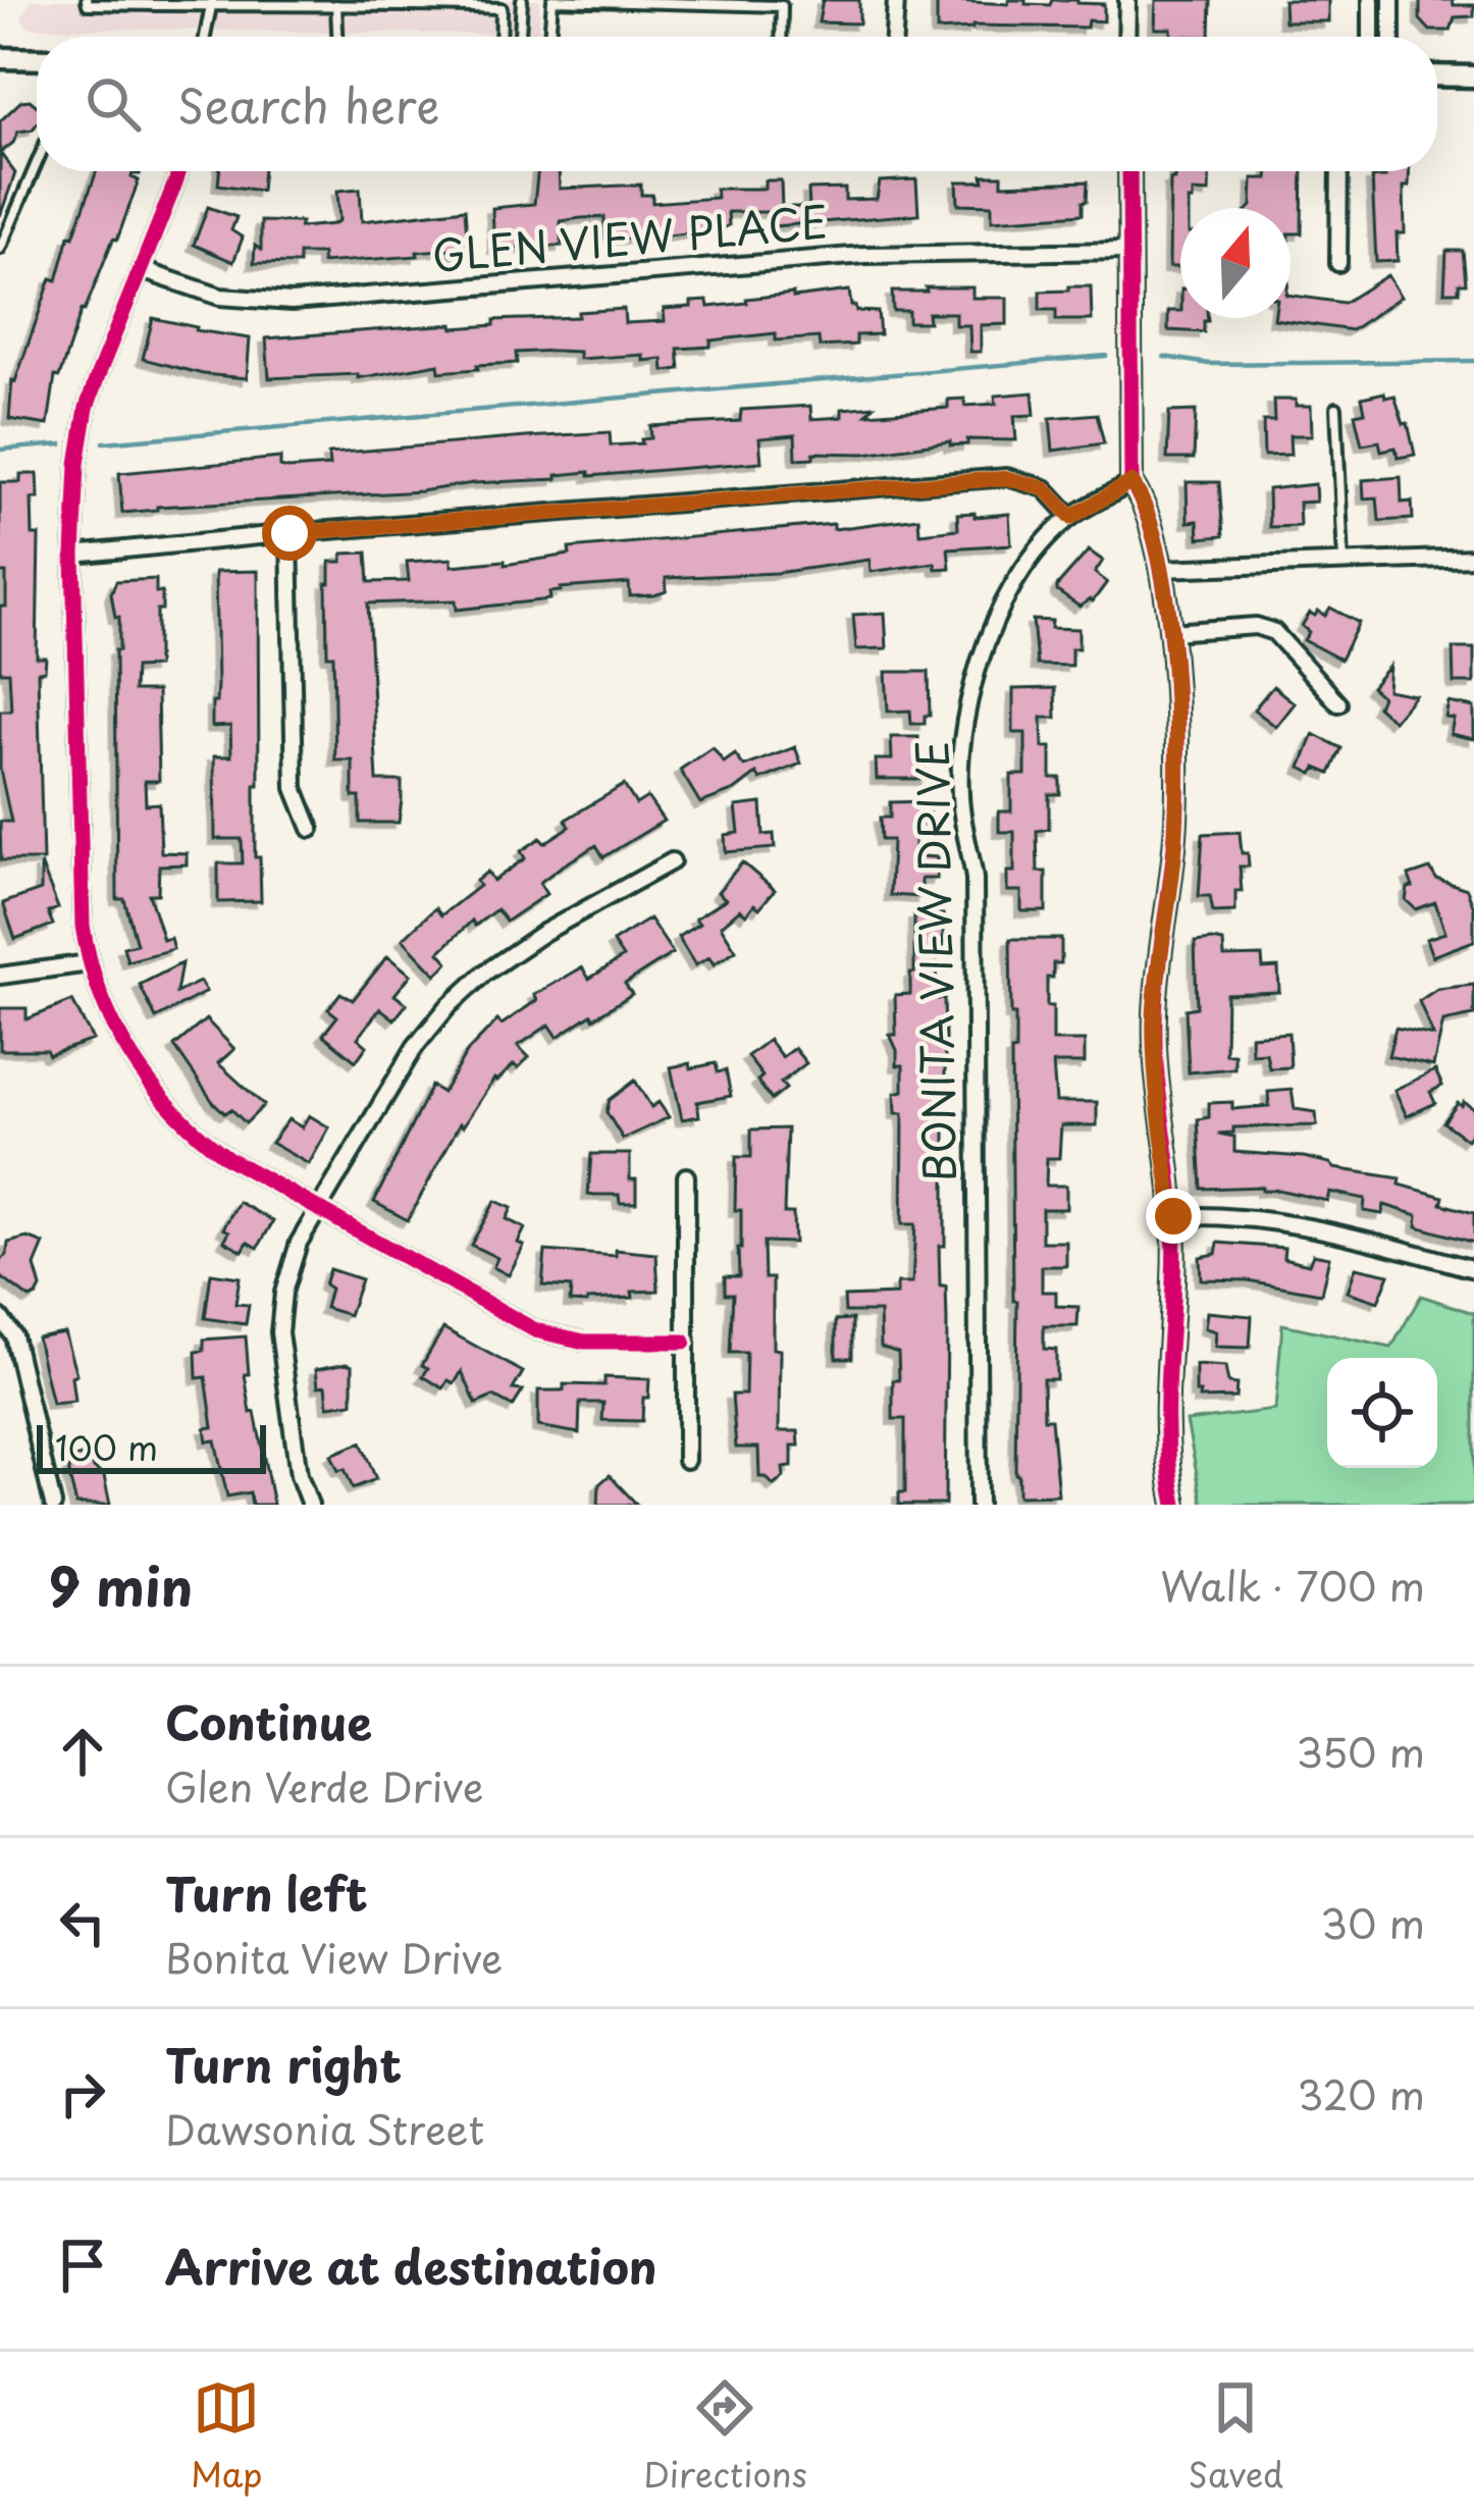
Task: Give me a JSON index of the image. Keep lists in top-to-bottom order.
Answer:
{
  "streets": {
    "street": ["GLEN VIEW PLACE", "BONITA VIEW DRIVE"]
  },
  "scale_bar": "100 m",
  "north": "top",
  "page": {
    "search": "Search here",
    "scale": "100 m",
    "heading": ["9 min", "Walk · 700 m"],
    "list": [
      ["Continue", "Glen Verde Drive", "350 m"],
      ["Turn left", "Bonita View Drive", "30 m"],
      ["Turn right", "Dawsonia Street", "320 m"],
      "Arrive at destination"
    ],
    "nav": ["Map", "Directions", "Saved"]
  }
}
